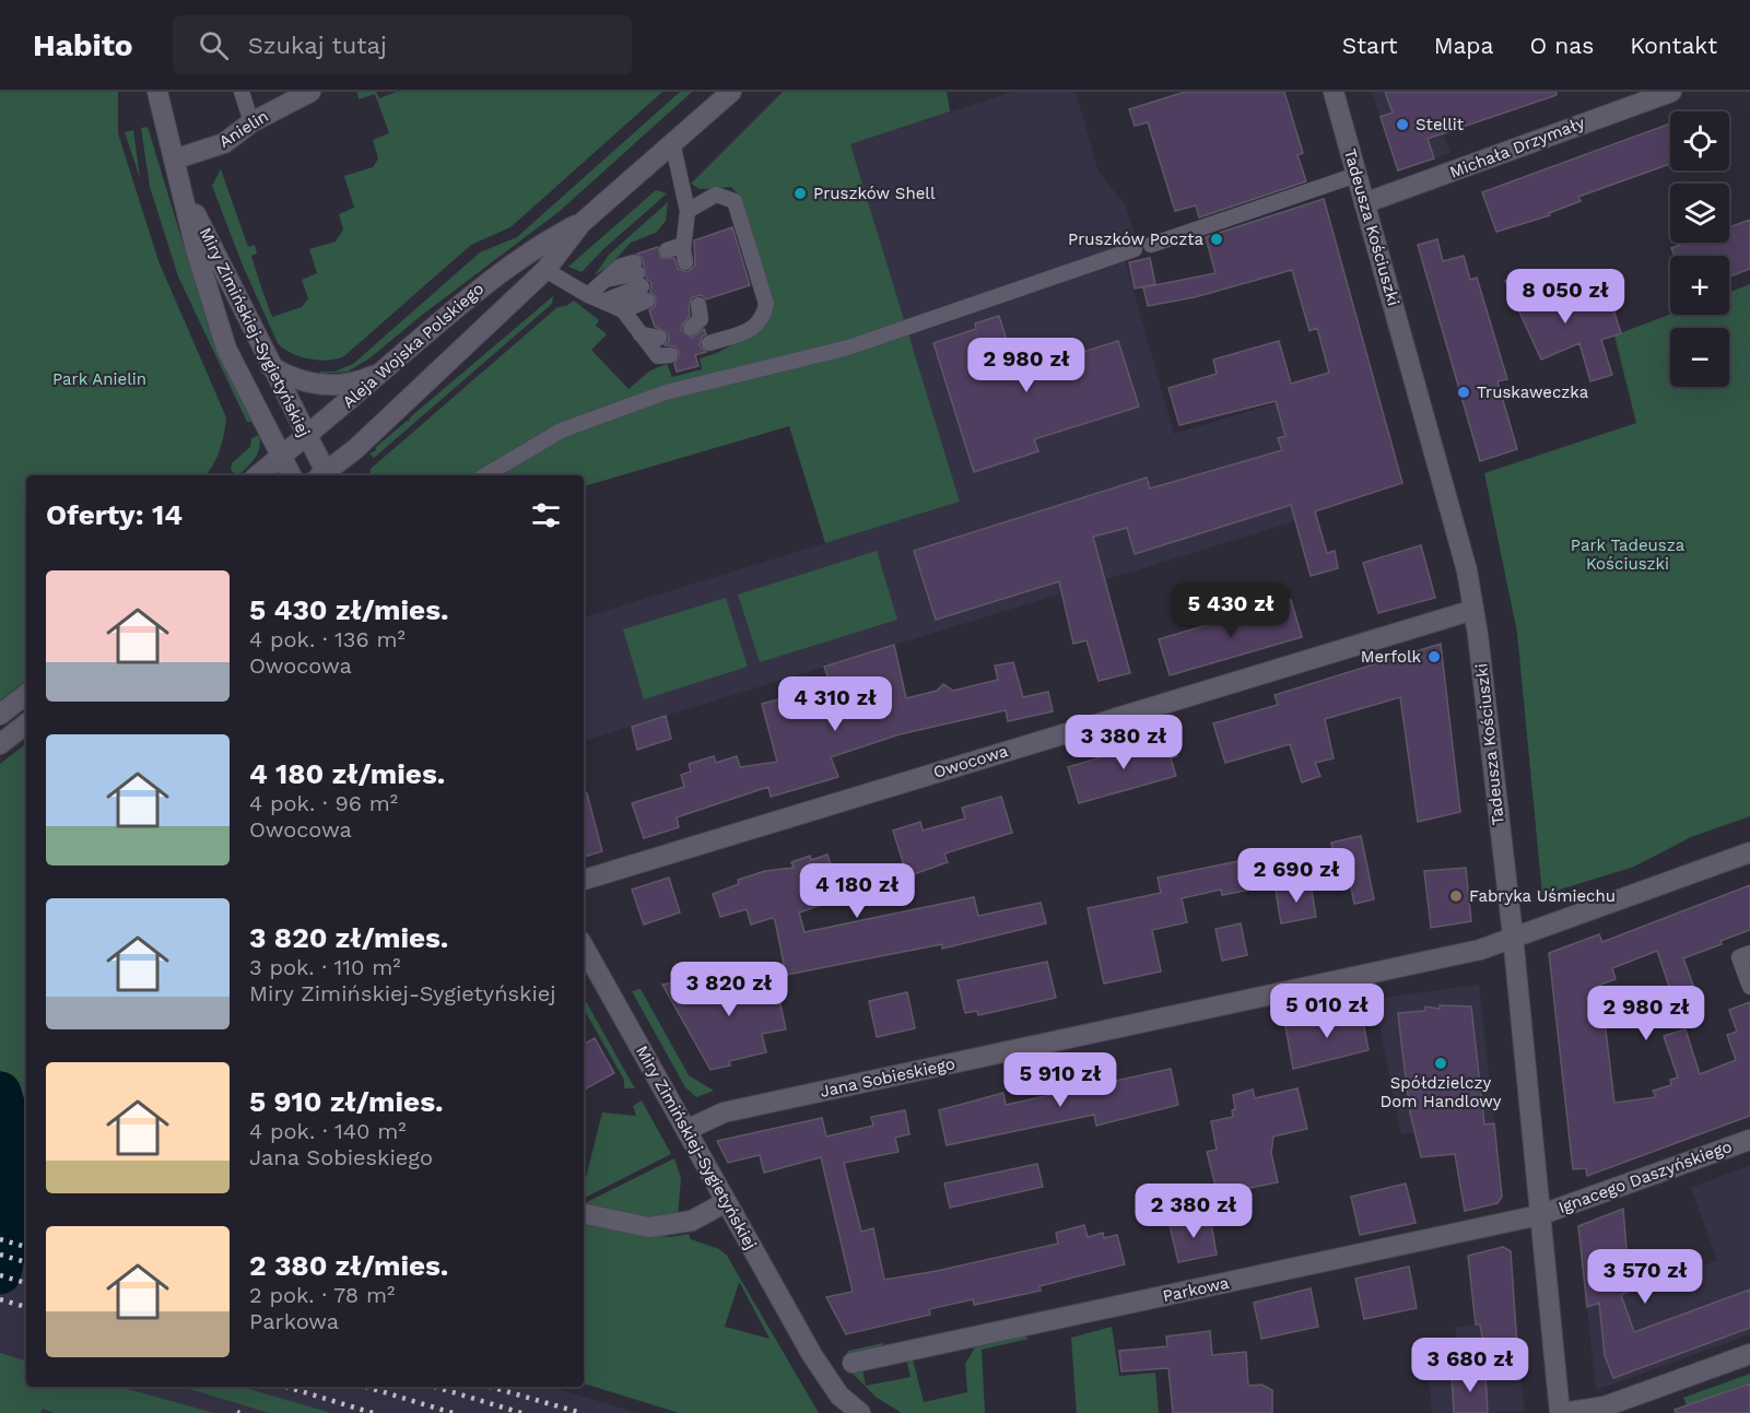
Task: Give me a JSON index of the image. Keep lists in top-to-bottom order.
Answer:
{
  "streets": {
    "street": [
      "Anielin",
      "Michała Drzymały",
      "Tadeusza Kościuszki",
      "Miry Zimińskiej-Sygietyńskiej",
      "Aleja Wojska Polskiego",
      "Owocowa",
      "Jana Sobieskiego",
      "Ignacego Daszyńskiego",
      "Parkowa"
    ]
  },
  "crossings": [
    ["Anielin", "Miry Zimińskiej-Sygietyńskiej"],
    ["Michała Drzymały", "Tadeusza Kościuszki"],
    ["Tadeusza Kościuszki", "Owocowa"],
    ["Tadeusza Kościuszki", "Jana Sobieskiego"],
    ["Tadeusza Kościuszki", "Ignacego Daszyńskiego"],
    ["Tadeusza Kościuszki", "Parkowa"],
    ["Miry Zimińskiej-Sygietyńskiej", "Aleja Wojska Polskiego"],
    ["Miry Zimińskiej-Sygietyńskiej", "Jana Sobieskiego"],
    ["Ignacego Daszyńskiego", "Parkowa"]
  ],
  "parks": ["Park Anielin", "Park Tadeusza Kościuszki"],
  "places": [
    "Stellit",
    "Pruszków Shell",
    "Pruszków Poczta",
    "Truskaweczka",
    "Merfolk",
    "Fabryka Uśmiechu",
    "Spółdzielczy Dom Handlowy"
  ],
  "page": {
    "header": "Habito",
    "search": "Szukaj tutaj",
    "nav": [
      "Start",
      "Mapa",
      "O nas",
      "Kontakt"
    ],
    "map_buttons": ["+", "−"],
    "price": [
      "8 050 zł",
      "2 980 zł",
      "5 430 zł",
      "4 310 zł",
      "3 380 zł",
      "2 690 zł",
      "4 180 zł",
      "3 820 zł",
      "5 010 zł",
      "2 980 zł",
      "5 910 zł",
      "2 380 zł",
      "3 570 zł",
      "3 680 zł"
    ],
    "heading": "Oferty: 14",
    "list": [
      {
        "name": "5 430 zł/mies.",
        "note": "4 pok. · 136 m² · Owocowa"
      },
      {
        "name": "4 180 zł/mies.",
        "note": "4 pok. · 96 m² · Owocowa"
      },
      {
        "name": "3 820 zł/mies.",
        "note": "3 pok. · 110 m² · Miry Zimińskiej-Sygietyńskiej"
      },
      {
        "name": "5 910 zł/mies.",
        "note": "4 pok. · 140 m² · Jana Sobieskiego"
      },
      {
        "name": "2 380 zł/mies.",
        "note": "2 pok. · 78 m² · Parkowa"
      }
    ]
  }
}
